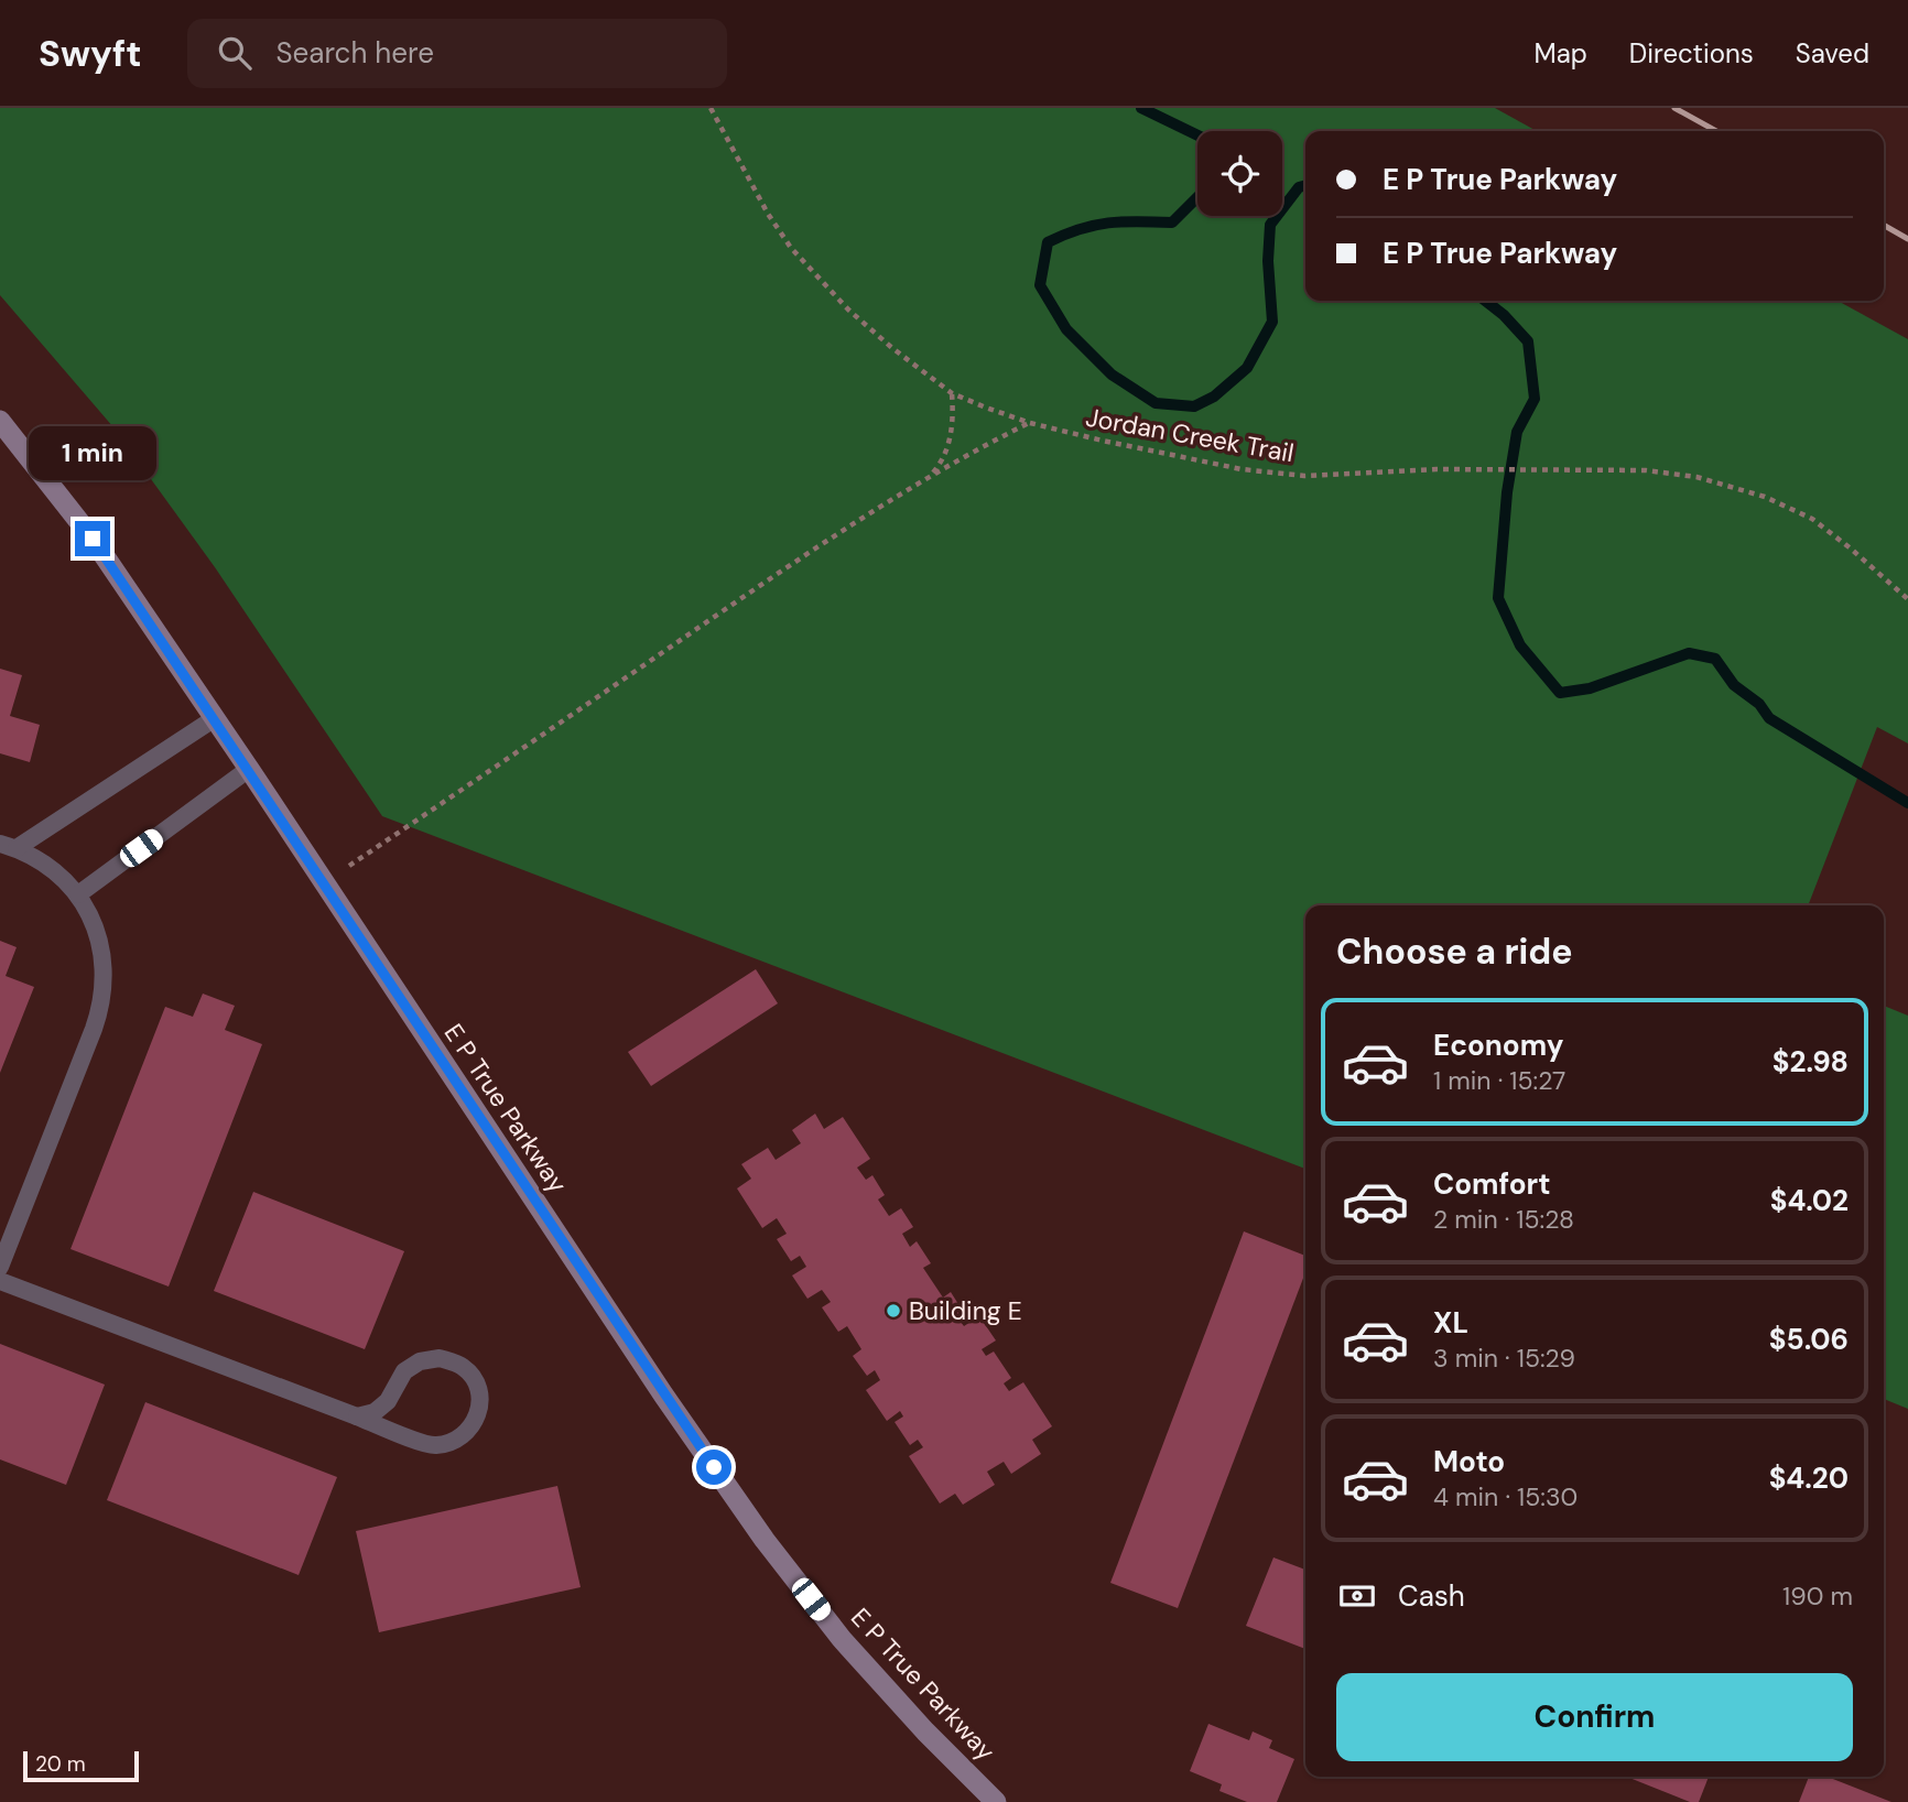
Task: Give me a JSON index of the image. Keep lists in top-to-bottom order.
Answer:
{
  "streets": {
    "main road": ["E P True Parkway"],
    "path": ["Jordan Creek Trail"]
  },
  "places": ["Building E"],
  "scale_bar": "20 m",
  "page": {
    "header": "Swyft",
    "search": "Search here",
    "nav": ["Map", "Directions", "Saved"],
    "banner": ["E P True Parkway", "E P True Parkway"],
    "bubble": "1 min",
    "heading": "Choose a ride",
    "list": [
      {
        "name": "Economy",
        "note": "1 min · 15:27",
        "value": "$2.98"
      },
      {
        "name": "Comfort",
        "note": "2 min · 15:28",
        "value": "$4.02"
      },
      {
        "name": "XL",
        "note": "3 min · 15:29",
        "value": "$5.06"
      },
      {
        "name": "Moto",
        "note": "4 min · 15:30",
        "value": "$4.20"
      }
    ],
    "pay": ["Cash", "190 m"],
    "buttons": "Confirm",
    "scale": "20 m"
  }
}
